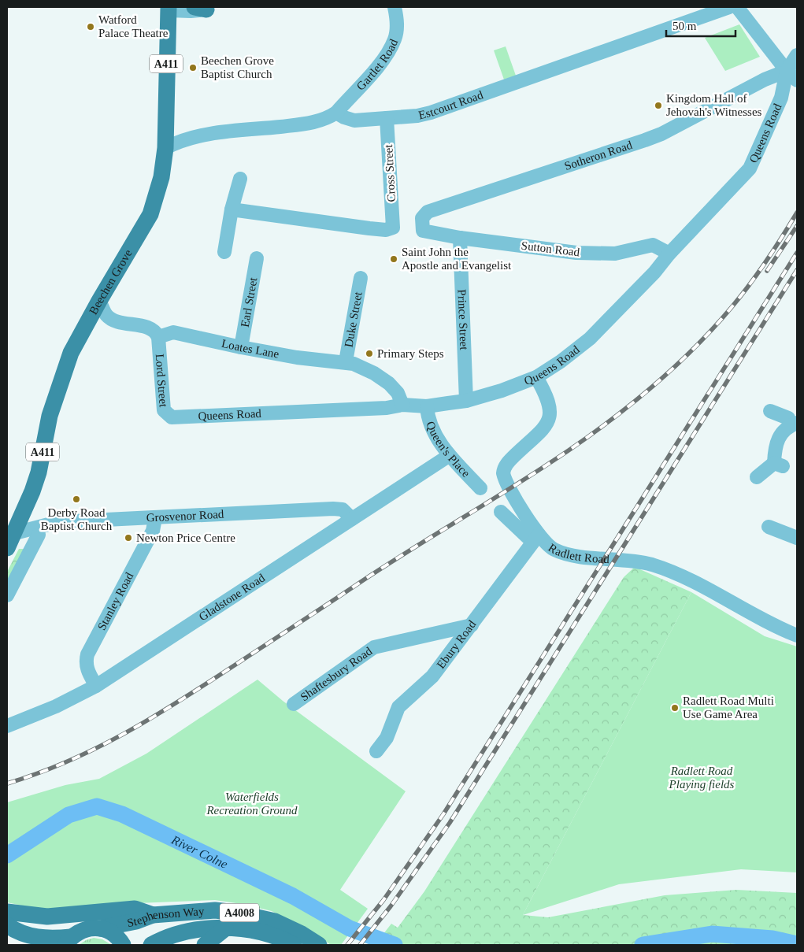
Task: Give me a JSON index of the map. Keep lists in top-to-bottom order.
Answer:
{
  "streets": {
    "main road": [
      "A411",
      "Beechen Grove",
      "A4008",
      "Stephenson Way"
    ],
    "street": [
      "Gartlet Road",
      "Estcourt Road",
      "Queens Road",
      "Sotheron Road",
      "Cross Street",
      "Sutton Road",
      "Earl Street",
      "Prince Street",
      "Duke Street",
      "Loates Lane",
      "Lord Street",
      "Queen's Place",
      "Grosvenor Road",
      "Radlett Road",
      "Gladstone Road",
      "Stanley Road",
      "Ebury Road",
      "Shaftesbury Road"
    ]
  },
  "crossings": [
    ["Gartlet Road", "Estcourt Road"],
    ["Estcourt Road", "Cross Street"],
    ["Queens Road", "Sotheron Road"],
    ["Queens Road", "Sutton Road"],
    ["Queens Road", "Prince Street"],
    ["Queens Road", "Loates Lane"],
    ["Queens Road", "Lord Street"],
    ["Queens Road", "Queen's Place"],
    ["Queens Road", "Radlett Road"],
    ["Sotheron Road", "Sutton Road"],
    ["Sutton Road", "Prince Street"],
    ["Beechen Grove", "Grosvenor Road"],
    ["Earl Street", "Loates Lane"],
    ["Duke Street", "Loates Lane"],
    ["Loates Lane", "Lord Street"],
    ["Queen's Place", "Gladstone Road"],
    ["Grosvenor Road", "Gladstone Road"],
    ["Grosvenor Road", "Stanley Road"],
    ["Radlett Road", "Ebury Road"],
    ["Gladstone Road", "Stanley Road"],
    ["Ebury Road", "Shaftesbury Road"],
    ["A4008", "Stephenson Way"]
  ],
  "water": ["River Colne"],
  "parks": ["Radlett Road Playing fields", "Waterfields Recreation Ground"],
  "places": [
    "Watford Palace Theatre",
    "Beechen Grove Baptist Church",
    "Kingdom Hall of Jehovah's Witnesses",
    "Saint John the Apostle and Evangelist",
    "Primary Steps",
    "Derby Road Baptist Church",
    "Newton Price Centre",
    "Radlett Road Multi Use Game Area"
  ],
  "scale_bar": "50 m"
}
